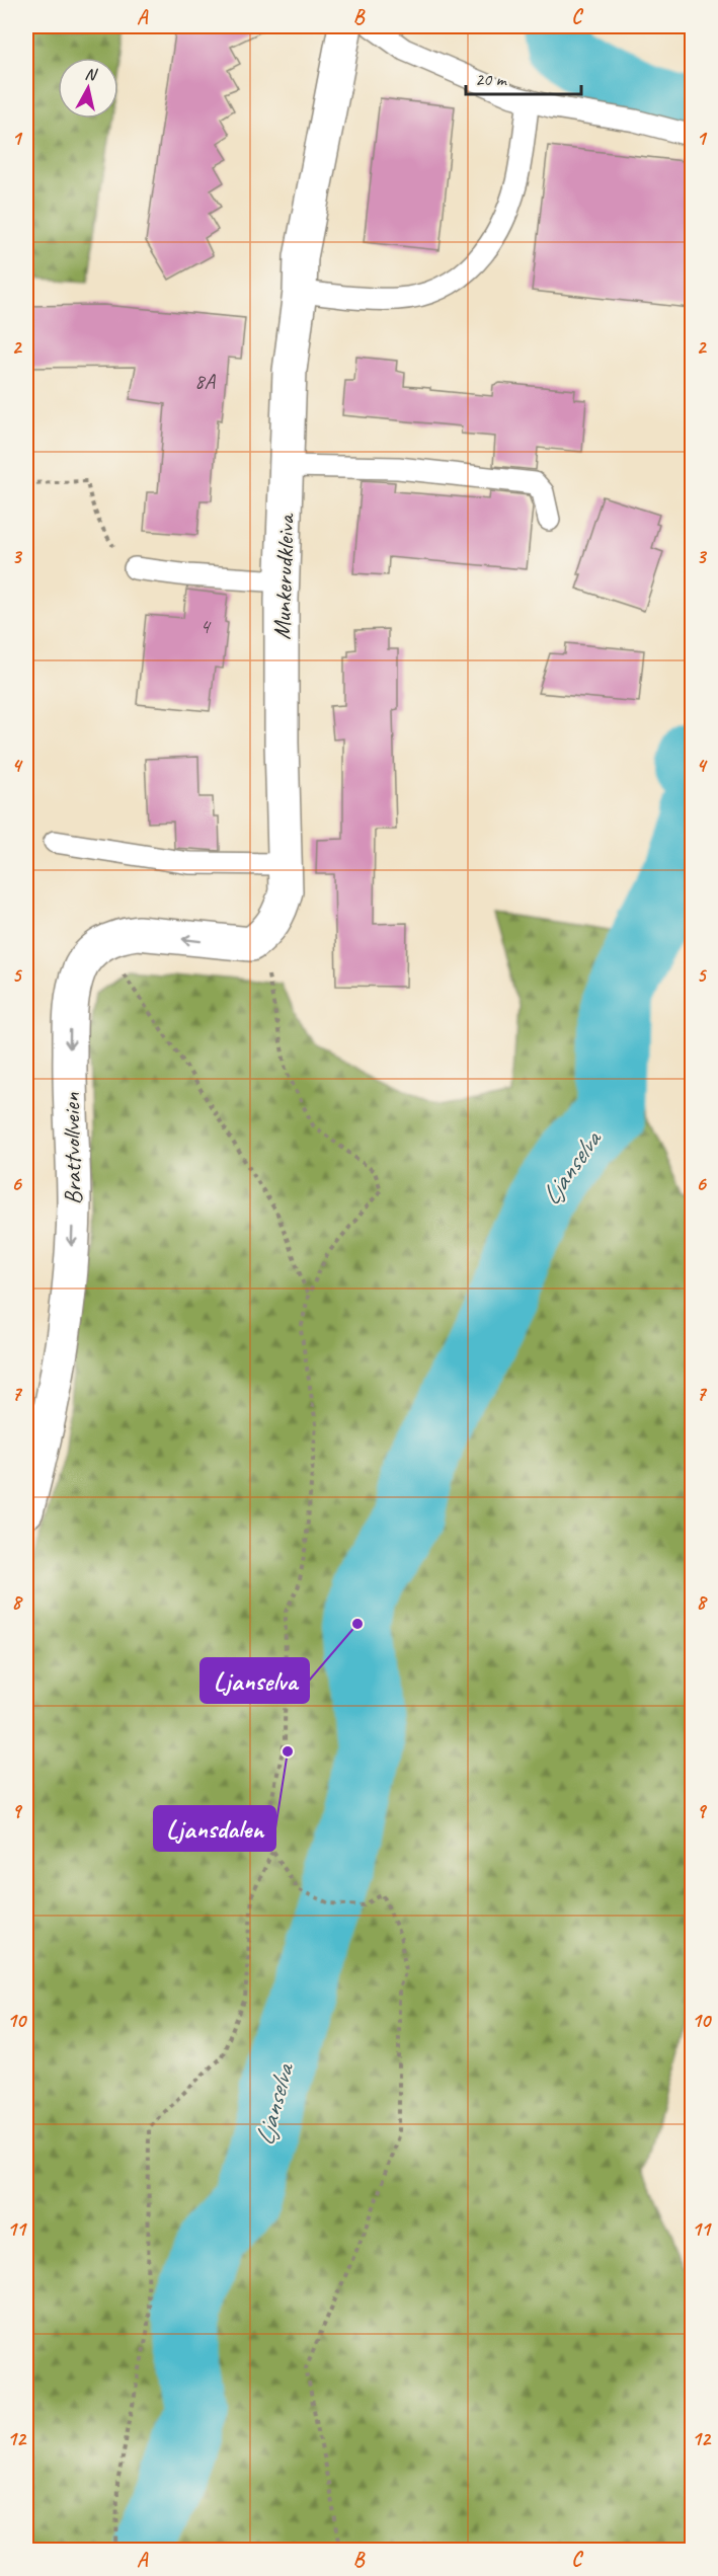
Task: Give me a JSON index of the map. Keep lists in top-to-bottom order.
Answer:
{
  "streets": {
    "street": ["Munkerudkleiva", "Brattvollveien"]
  },
  "crossings": [
    ["Munkerudkleiva", "Brattvollveien"]
  ],
  "one_way": ["Brattvollveien"],
  "water": ["Ljanselva"],
  "places": ["Ljanselva", "Ljansdalen"],
  "house_numbers": ["8A", "4"],
  "scale_bar": "20 m",
  "north": "top",
  "grid": {
    "columns": ["A", "B", "C"],
    "rows": [
      "1",
      "2",
      "3",
      "4",
      "5",
      "6",
      "7",
      "8",
      "9",
      "10",
      "11",
      "12"
    ]
  }
}
